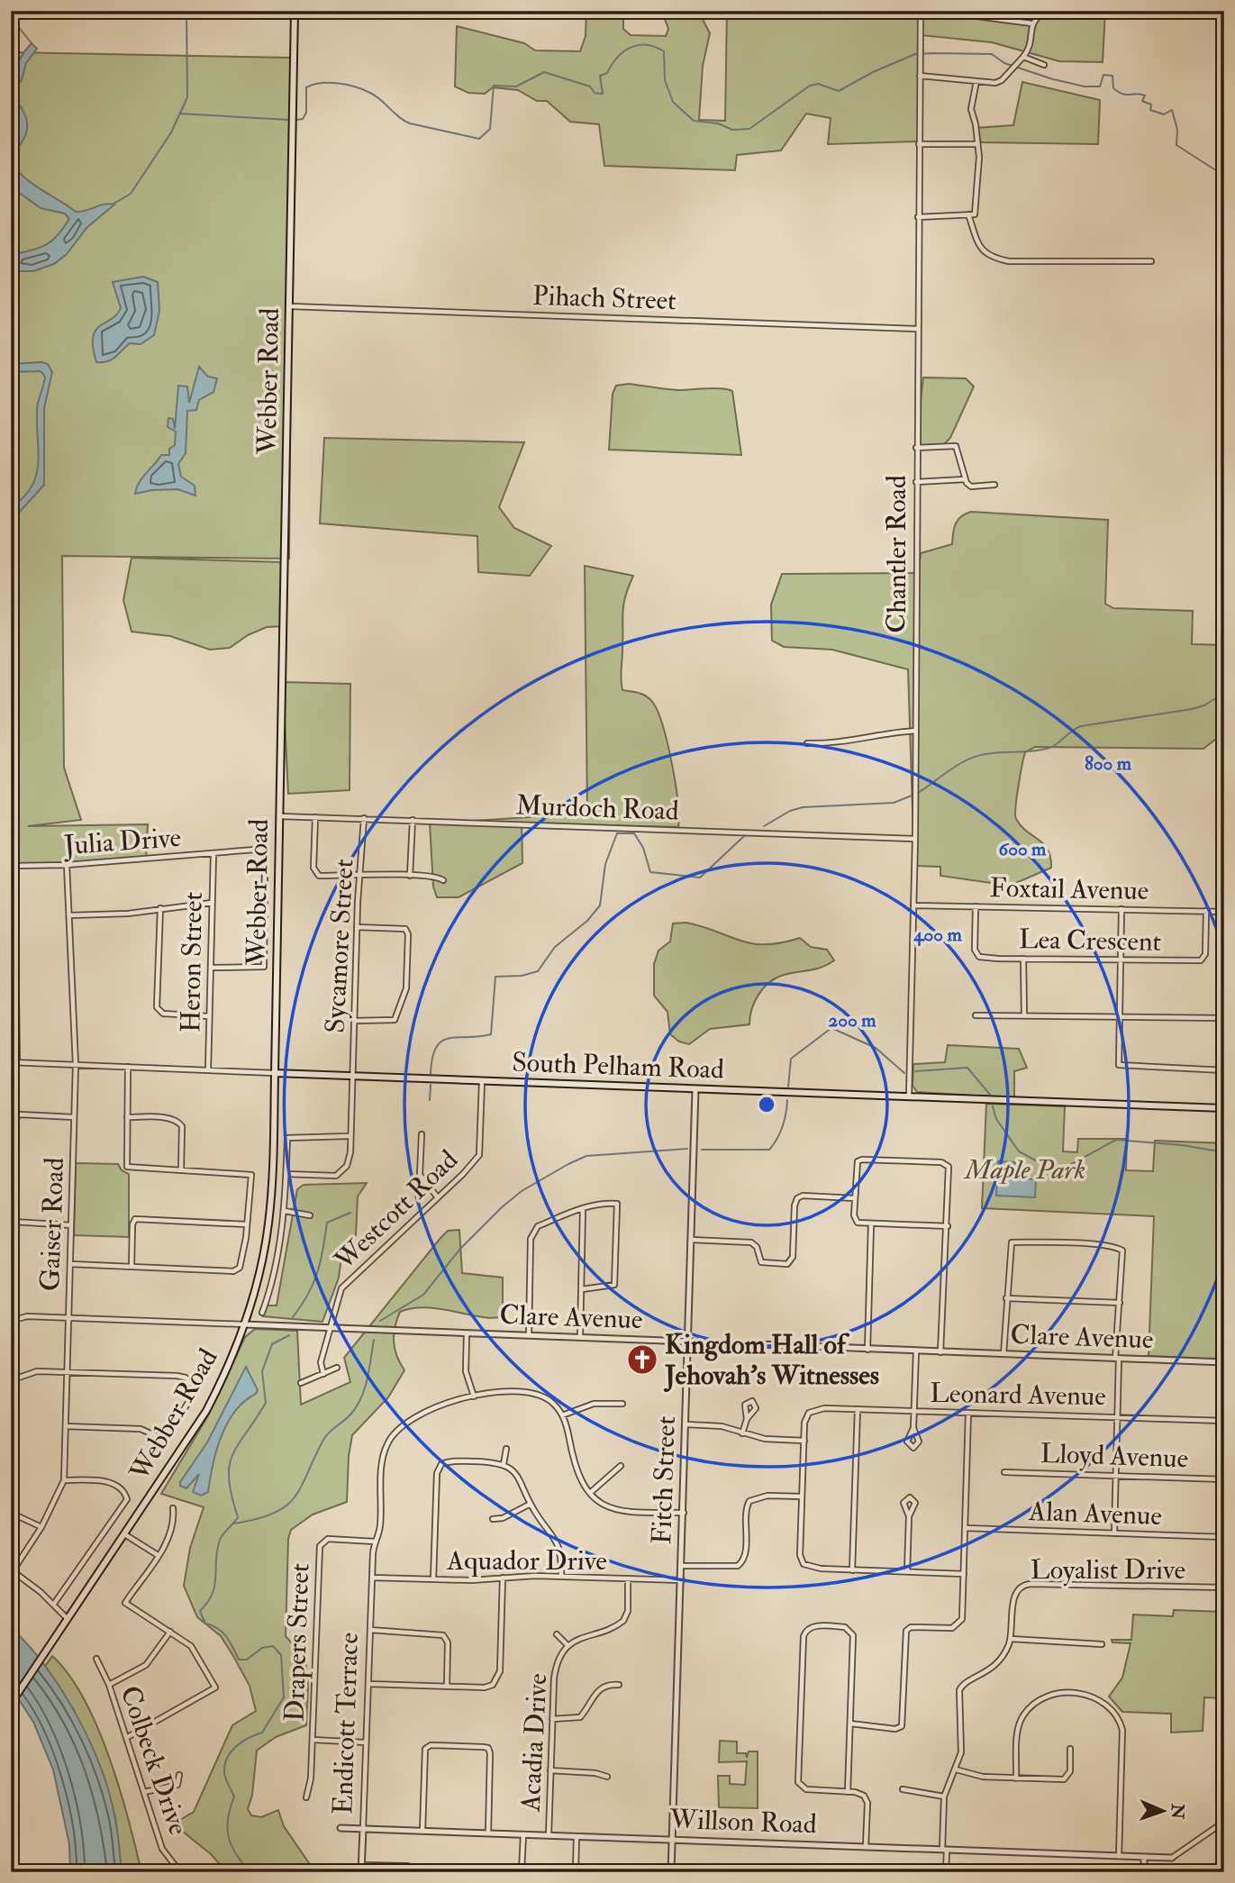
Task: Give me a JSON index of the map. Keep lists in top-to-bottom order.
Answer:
{
  "streets": {
    "main road": ["Webber Road", "South Pelham Road"],
    "street": [
      "Pihach Street",
      "Chantler Road",
      "Murdoch Road",
      "Julia Drive",
      "Foxtail Avenue",
      "Lea Crescent",
      "Sycamore Street",
      "Heron Street",
      "Westcott Road",
      "Gaiser Road",
      "Clare Avenue",
      "Leonard Avenue",
      "Lloyd Avenue",
      "Fitch Street",
      "Alan Avenue",
      "Aquador Drive",
      "Loyalist Drive",
      "Drapers Street",
      "Endicott Terrace",
      "Acadia Drive",
      "Colbeck Drive",
      "Willson Road"
    ]
  },
  "crossings": [
    ["Pihach Street", "Webber Road"],
    ["Pihach Street", "Chantler Road"],
    ["Webber Road", "Murdoch Road"],
    ["Webber Road", "South Pelham Road"],
    ["Webber Road", "Clare Avenue"],
    ["Chantler Road", "Murdoch Road"],
    ["Chantler Road", "Foxtail Avenue"],
    ["Chantler Road", "South Pelham Road"],
    ["Murdoch Road", "Sycamore Street"],
    ["Julia Drive", "Heron Street"],
    ["Julia Drive", "South Pelham Road"],
    ["Julia Drive", "Gaiser Road"],
    ["Foxtail Avenue", "Lea Crescent"],
    ["Sycamore Street", "South Pelham Road"],
    ["Heron Street", "South Pelham Road"],
    ["South Pelham Road", "Westcott Road"],
    ["South Pelham Road", "Gaiser Road"],
    ["South Pelham Road", "Fitch Street"],
    ["Westcott Road", "Clare Avenue"],
    ["Gaiser Road", "Clare Avenue"],
    ["Clare Avenue", "Fitch Street"],
    ["Fitch Street", "Aquador Drive"],
    ["Fitch Street", "Willson Road"],
    ["Aquador Drive", "Endicott Terrace"],
    ["Aquador Drive", "Acadia Drive"],
    ["Loyalist Drive", "Willson Road"],
    ["Drapers Street", "Endicott Terrace"],
    ["Endicott Terrace", "Willson Road"],
    ["Acadia Drive", "Willson Road"]
  ],
  "parks": ["Maple Park"],
  "places": {
    "church": ["Kingdom Hall of Jehovah's Witnesses"]
  },
  "north": "right",
  "rings": [
    "800 m",
    "600 m",
    "400 m",
    "200 m"
  ]
}
